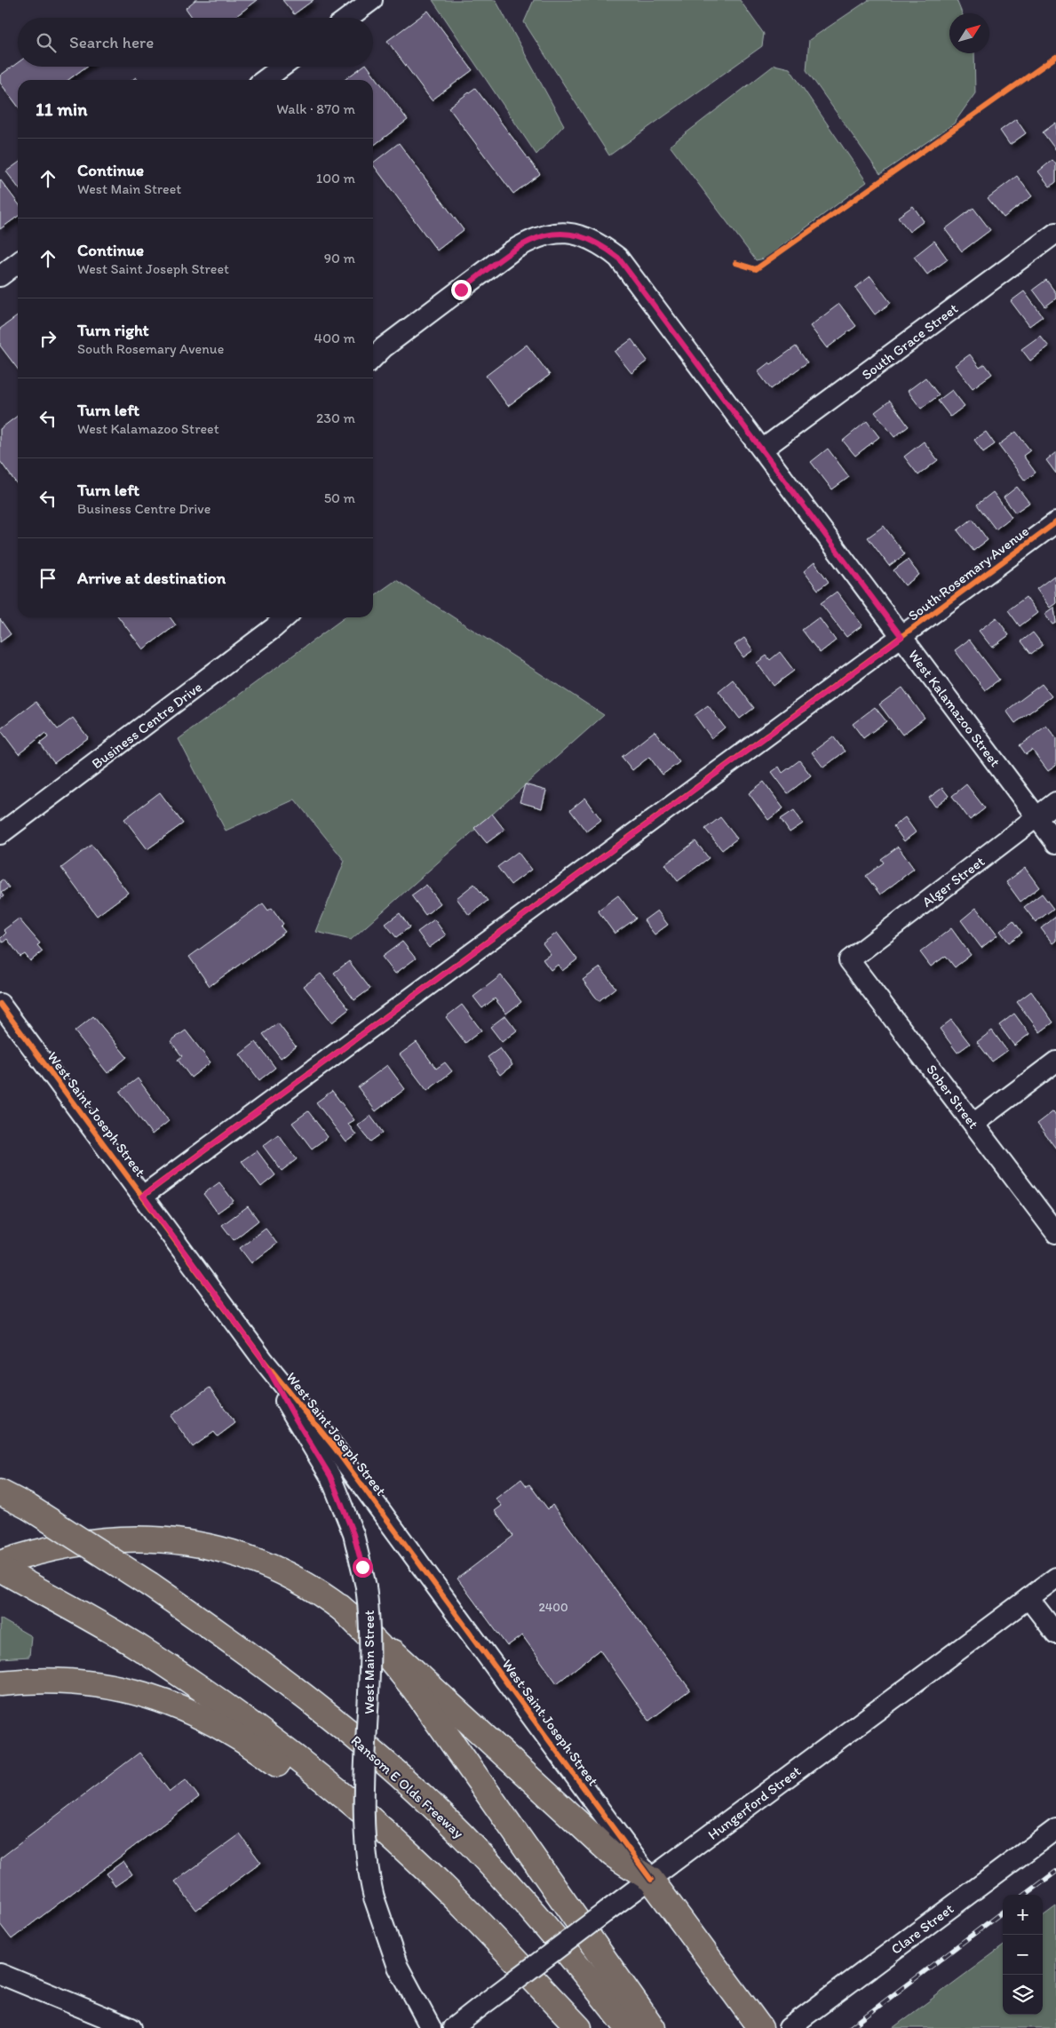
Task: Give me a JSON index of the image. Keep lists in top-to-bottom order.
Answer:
{
  "streets": {
    "main road": ["West Saint Joseph Street", "Ransom E Olds Freeway"],
    "street": [
      "South Grace Street",
      "South Rosemary Avenue",
      "West Kalamazoo Street",
      "Business Centre Drive",
      "Alger Street",
      "Sober Street",
      "West Main Street",
      "Hungerford Street",
      "Clare Street"
    ]
  },
  "crossings": [
    ["South Grace Street", "West Kalamazoo Street"],
    ["South Rosemary Avenue", "West Kalamazoo Street"],
    ["South Rosemary Avenue", "West Saint Joseph Street"],
    ["West Kalamazoo Street", "Alger Street"],
    ["Alger Street", "Sober Street"],
    ["West Saint Joseph Street", "West Main Street"],
    ["West Saint Joseph Street", "Hungerford Street"]
  ],
  "house_numbers": ["2400"],
  "north": "top right",
  "page": {
    "search": "Search here",
    "heading": ["11 min", "Walk · 870 m"],
    "list": [
      ["Continue", "West Main Street", "100 m"],
      ["Continue", "West Saint Joseph Street", "90 m"],
      ["Turn right", "South Rosemary Avenue", "400 m"],
      ["Turn left", "West Kalamazoo Street", "230 m"],
      ["Turn left", "Business Centre Drive", "50 m"],
      "Arrive at destination"
    ],
    "map_buttons": ["+", "−"]
  }
}
